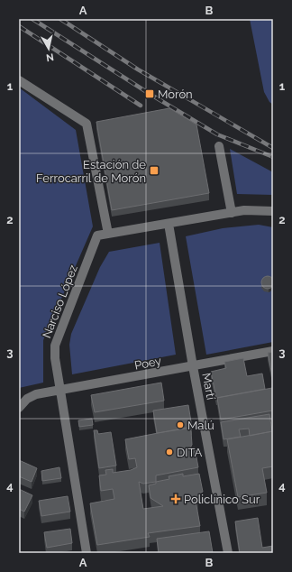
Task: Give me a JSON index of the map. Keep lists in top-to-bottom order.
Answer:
{
  "streets": {
    "street": ["Narciso López", "Poey", "Martí"]
  },
  "crossings": [
    ["Narciso López", "Poey"],
    ["Narciso López", "Martí"],
    ["Poey", "Martí"]
  ],
  "places": {
    "transit": ["Morón", "Estación de Ferrocarril de Morón"],
    "other": ["Malú", "DITA"],
    "health": ["Policlínico Sur"]
  },
  "north": "bottom",
  "grid": {
    "columns": ["A", "B"],
    "rows": [
      "1",
      "2",
      "3",
      "4"
    ]
  }
}
